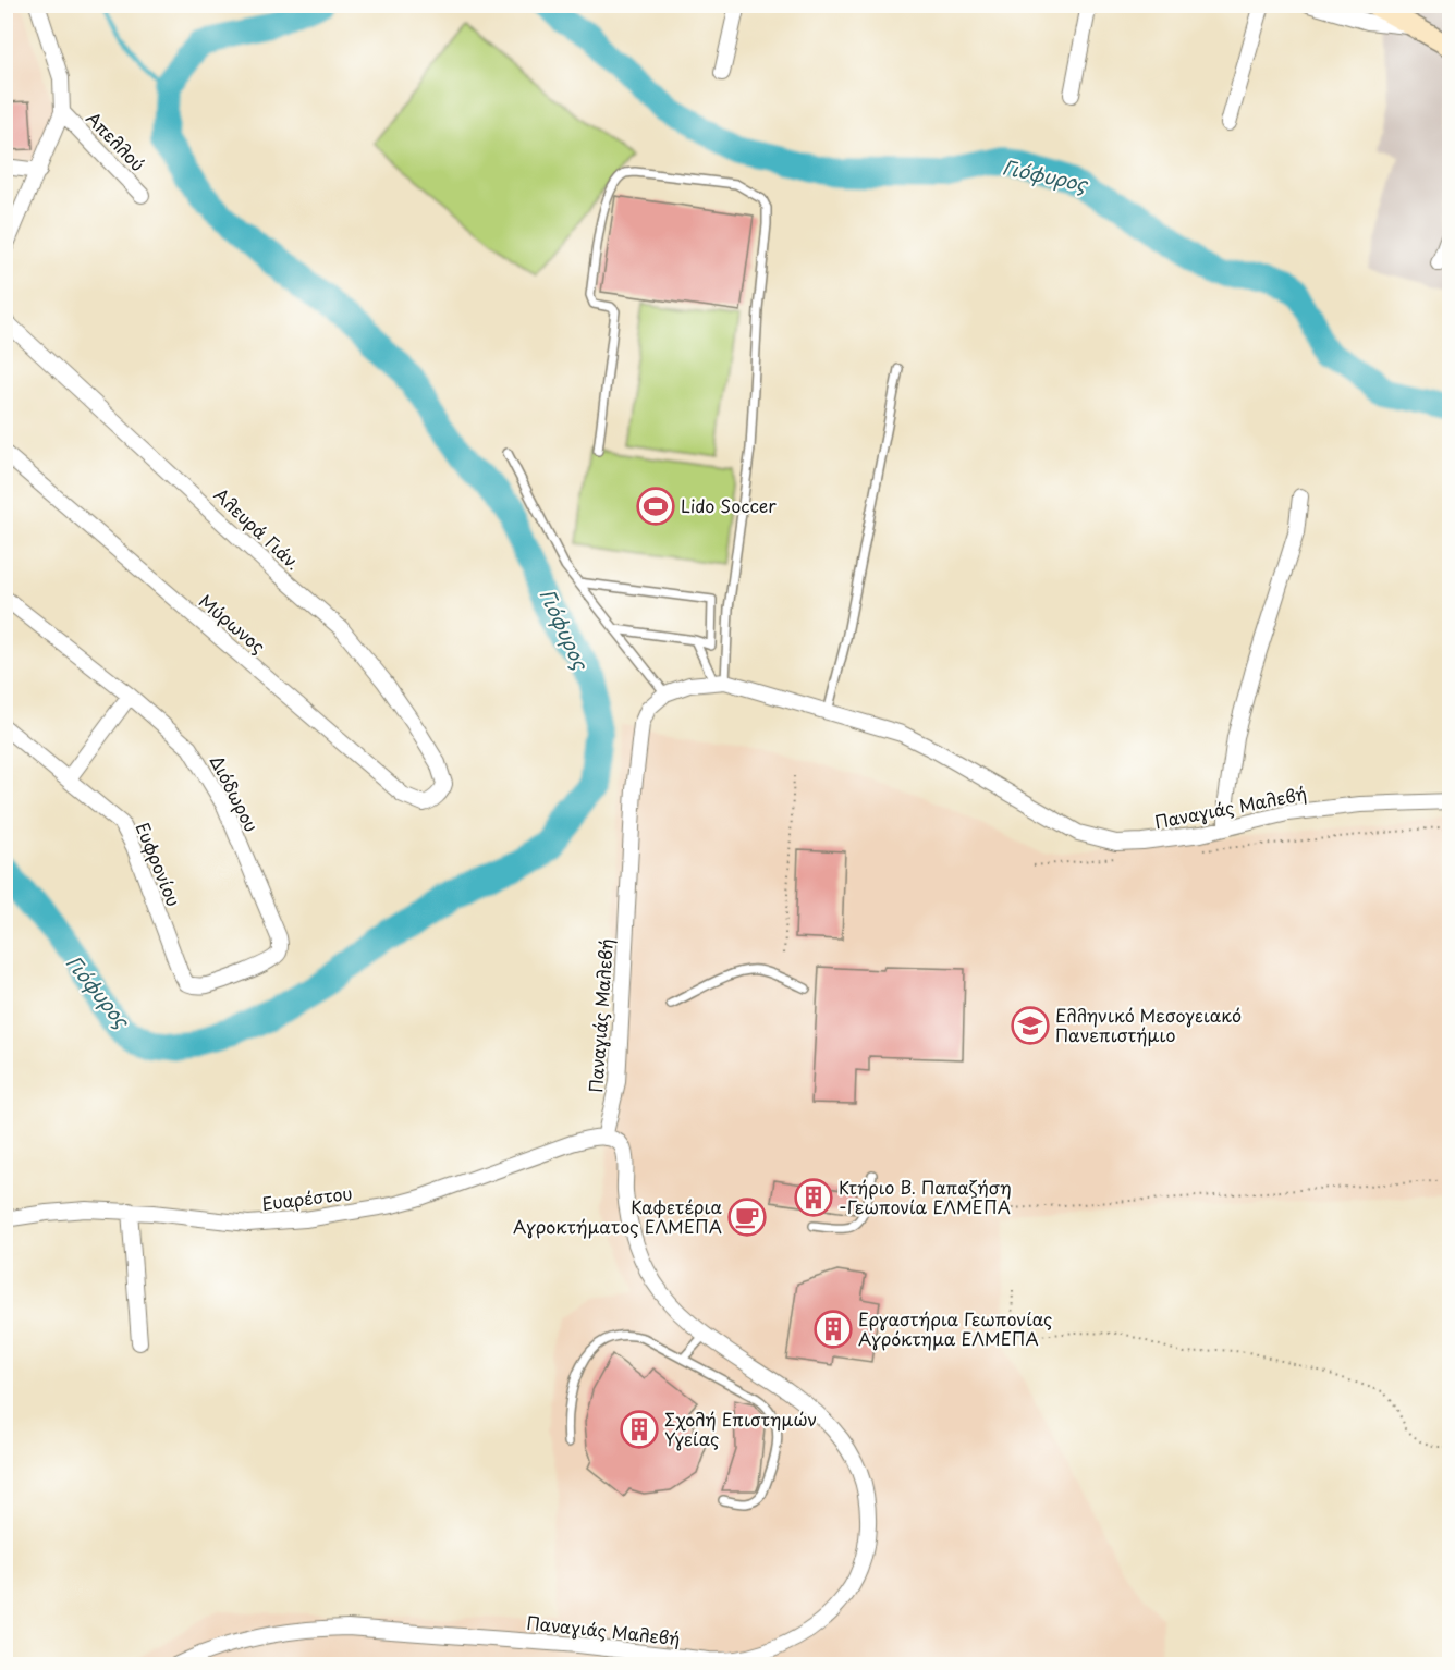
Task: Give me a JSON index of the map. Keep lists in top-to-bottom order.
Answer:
{
  "streets": {
    "street": [
      "Απελλού",
      "Αλευρά Γιάν.",
      "Μύρωνος",
      "Διόδωρου",
      "Παναγιάς Μαλεβή",
      "Ευφρονίου",
      "Ευαρέστου"
    ]
  },
  "crossings": [
    ["Αλευρά Γιάν.", "Μύρωνος"],
    ["Διόδωρου", "Ευφρονίου"],
    ["Παναγιάς Μαλεβή", "Ευαρέστου"]
  ],
  "water": ["Γιόφυρος"],
  "places": {
    "sports": ["Lido Soccer"],
    "school or university": ["Ελληνικό Μεσογειακό Πανεπιστήμιο"],
    "building": ["Κτήριο Β. Παπαζήση -Γεωπονία ΕΛΜΕΠΑ", "Εργαστήρια Γεωπονίας Αγρόκτημα ΕΛΜΕΠΑ", "Σχολή Επιστημών Υγείας"],
    "cafe": ["Καφετέρια Αγροκτήματος ΕΛΜΕΠΑ"]
  }
}
